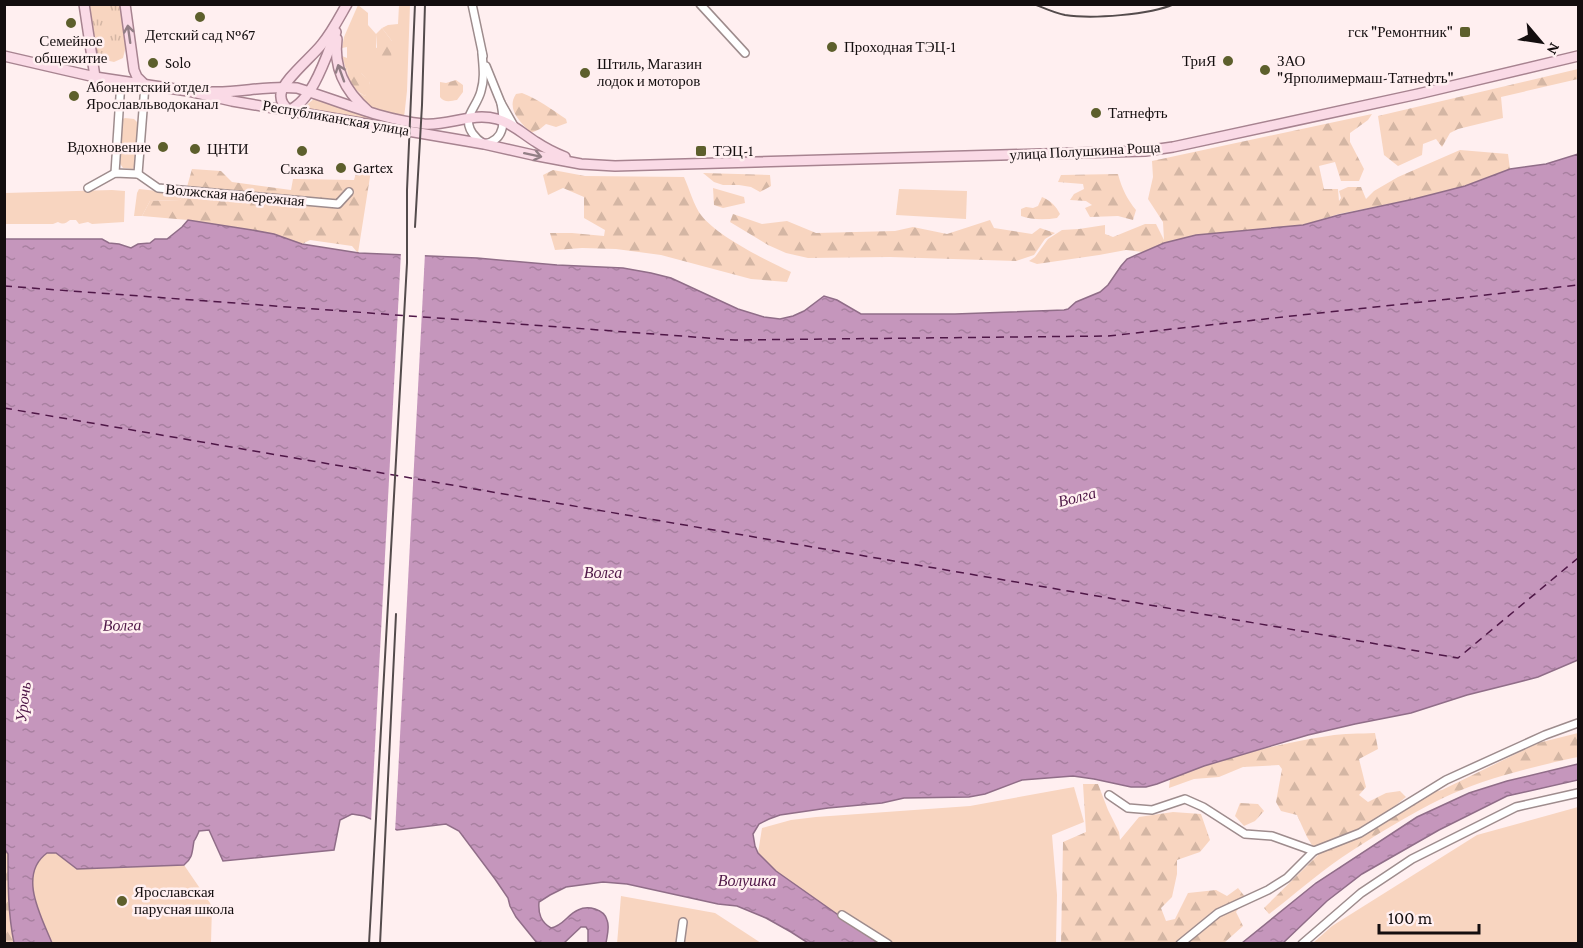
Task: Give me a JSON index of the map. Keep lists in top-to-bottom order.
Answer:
{
  "streets": {
    "main road": ["Республиканская улица", "улица Полушкина Роща"],
    "street": ["Волжская набережная"]
  },
  "crossings": [
    ["Республиканская улица", "улица Полушкина Роща"]
  ],
  "water": ["Волга", "Урочь", "Волушка"],
  "places": {
    "other": [
      "Детский сад №67",
      "Семейное общежитие",
      "Проходная ТЭЦ-1",
      "ТриЯ",
      "Solo",
      "ЗАО \"Ярполимермаш-Татнефть\"",
      "Штиль, Магазин лодок и моторов",
      "Абонентский отдел Ярославльводоканал",
      "Татнефть",
      "Вдохновение",
      "ЦНТИ",
      "Сказка",
      "Gartex",
      "Ярославская парусная школа"
    ],
    "transit": ["гск \"Ремонтник\"", "ТЭЦ-1"]
  },
  "scale_bar": "100 m",
  "north": "bottom right"
}
